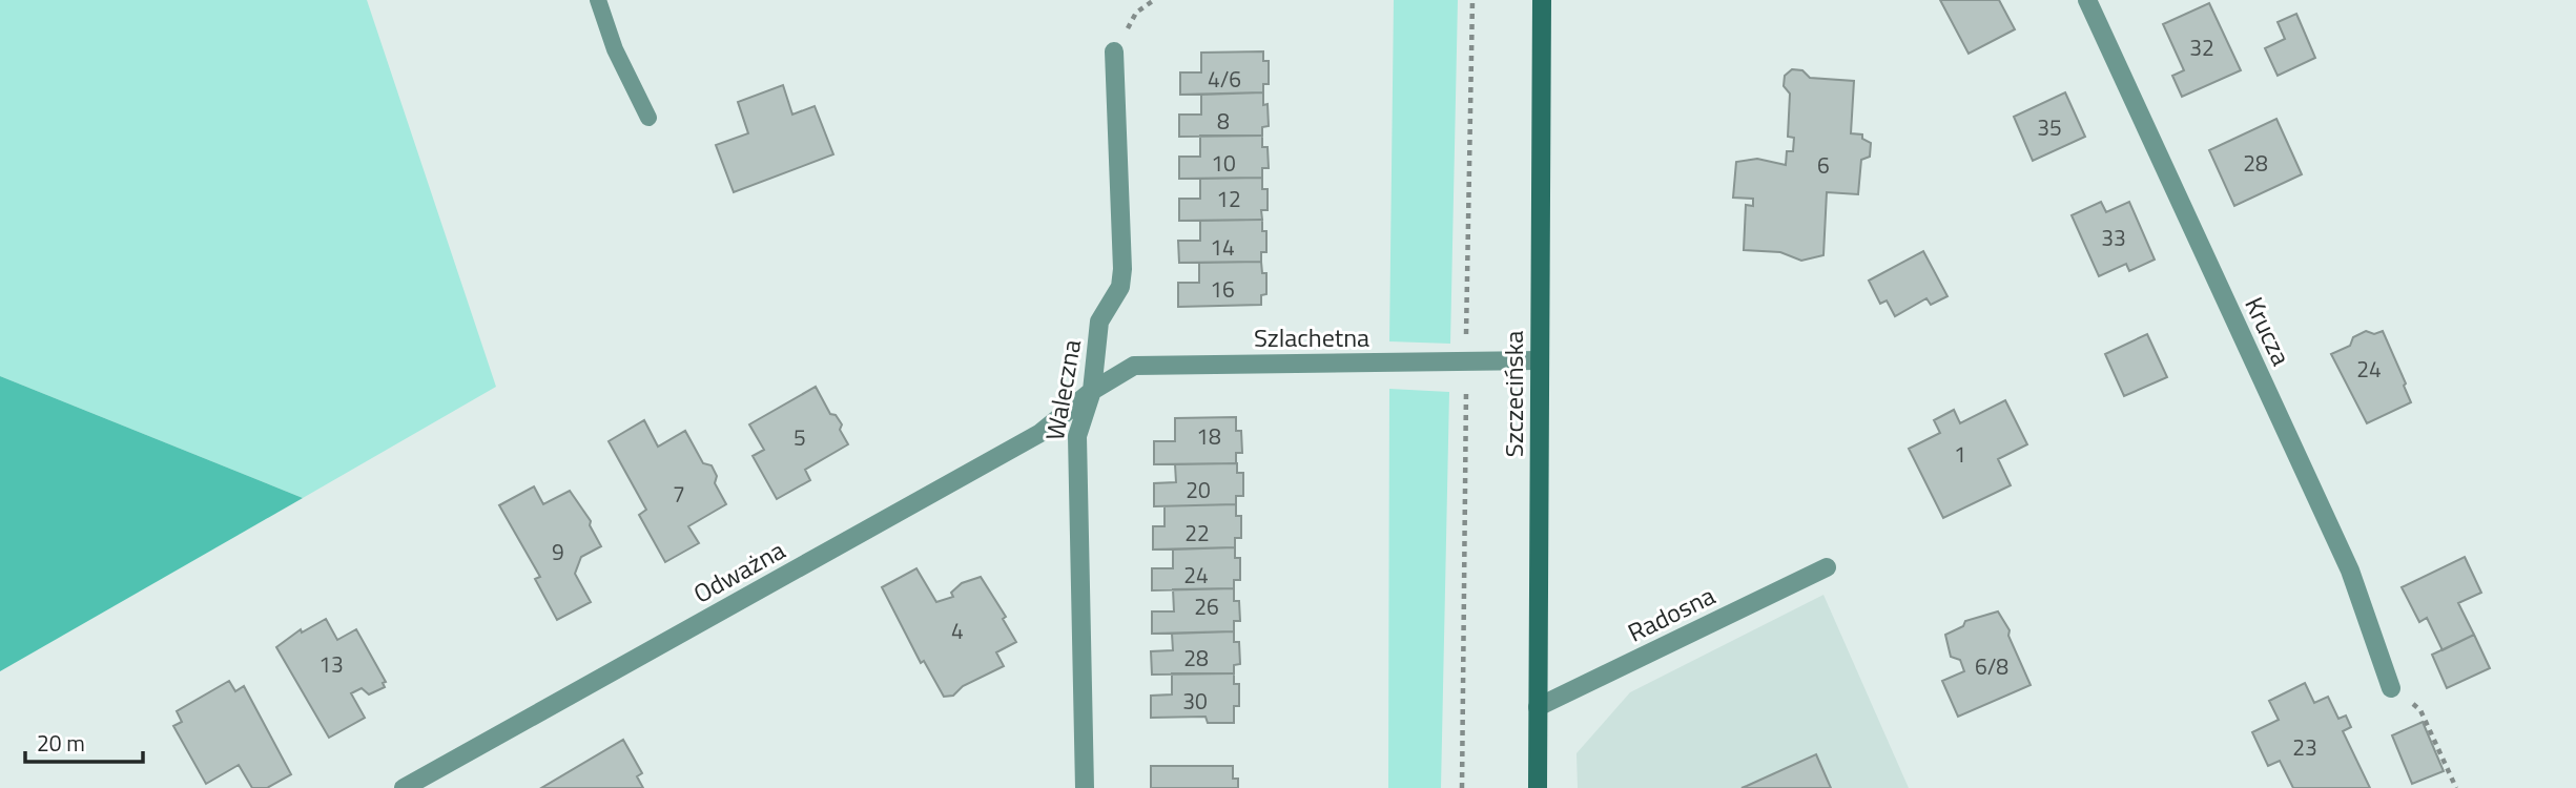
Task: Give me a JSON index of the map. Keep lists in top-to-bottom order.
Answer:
{
  "streets": {
    "main road": ["Szczecińska"],
    "street": [
      "Krucza",
      "Szlachetna",
      "Waleczna",
      "Odważna",
      "Radosna"
    ]
  },
  "crossings": [
    ["Szlachetna", "Waleczna"],
    ["Szlachetna", "Szczecińska"],
    ["Szlachetna", "Odważna"],
    ["Waleczna", "Odważna"],
    ["Szczecińska", "Radosna"]
  ],
  "house_numbers": [
    "32",
    "4/6",
    "8",
    "35",
    "10",
    "28",
    "6",
    "12",
    "33",
    "14",
    "16",
    "24",
    "18",
    "5",
    "1",
    "20",
    "7",
    "22",
    "9",
    "24",
    "26",
    "4",
    "28",
    "13",
    "6/8",
    "30",
    "23"
  ],
  "scale_bar": "20 m"
}
